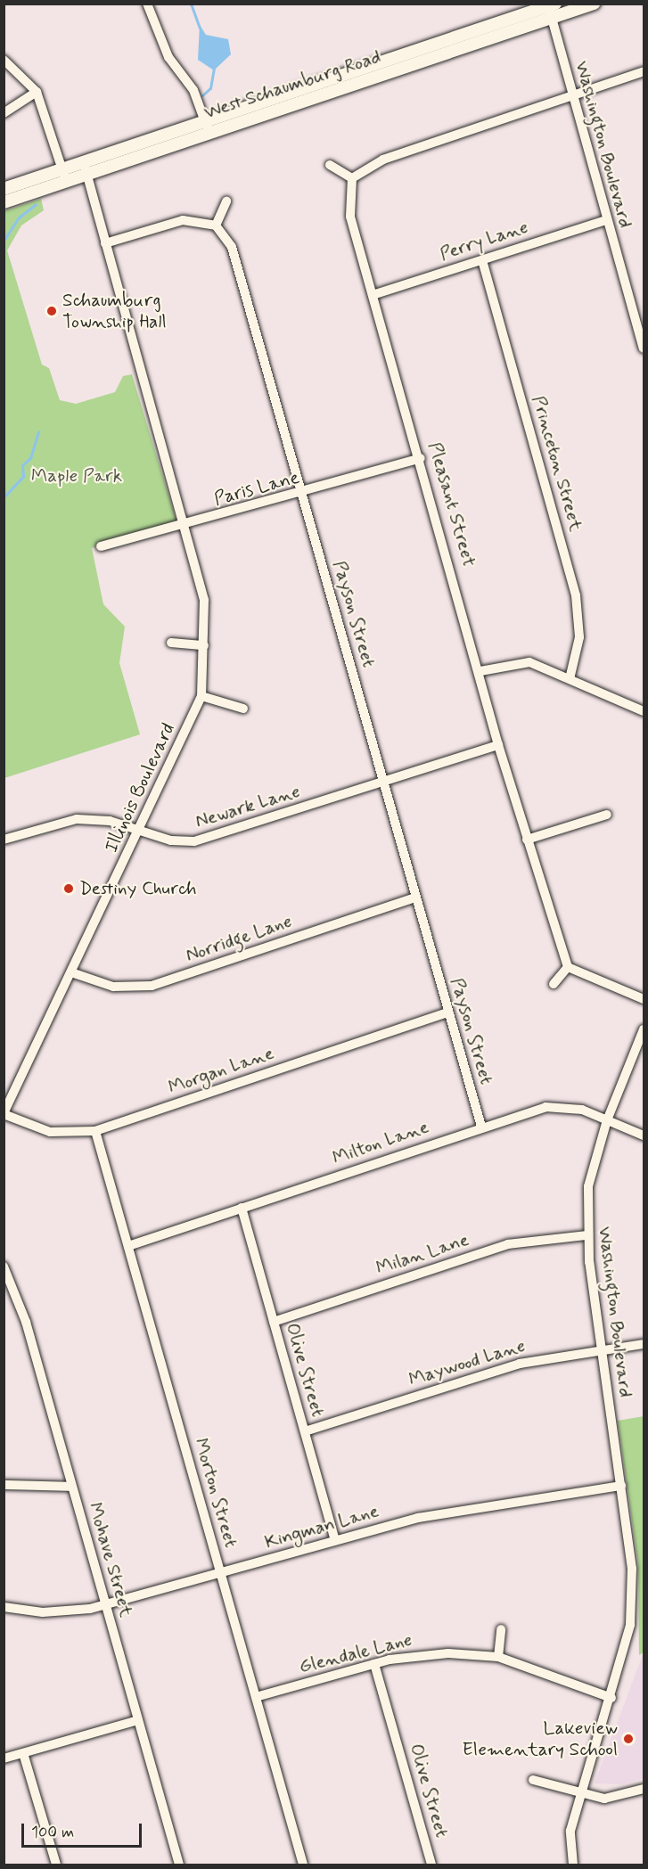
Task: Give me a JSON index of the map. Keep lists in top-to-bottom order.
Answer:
{
  "streets": {
    "main road": ["West Schaumburg Road"],
    "street": [
      "Washington Boulevard",
      "Perry Lane",
      "Princeton Street",
      "Paris Lane",
      "Pleasant Street",
      "Payson Street",
      "Illinois Boulevard",
      "Newark Lane",
      "Norridge Lane",
      "Morgan Lane",
      "Milton Lane",
      "Milan Lane",
      "Maywood Lane",
      "Olive Street",
      "Morton Street",
      "Kingman Lane",
      "Mohave Street",
      "Glendale Lane"
    ]
  },
  "crossings": [
    ["West Schaumburg Road", "Washington Boulevard"],
    ["West Schaumburg Road", "Illinois Boulevard"],
    ["Washington Boulevard", "Perry Lane"],
    ["Washington Boulevard", "Milton Lane"],
    ["Washington Boulevard", "Milan Lane"],
    ["Washington Boulevard", "Maywood Lane"],
    ["Washington Boulevard", "Kingman Lane"],
    ["Washington Boulevard", "Glendale Lane"],
    ["Perry Lane", "Princeton Street"],
    ["Perry Lane", "Pleasant Street"],
    ["Paris Lane", "Pleasant Street"],
    ["Paris Lane", "Payson Street"],
    ["Paris Lane", "Illinois Boulevard"],
    ["Pleasant Street", "Newark Lane"],
    ["Payson Street", "Newark Lane"],
    ["Payson Street", "Norridge Lane"],
    ["Payson Street", "Morgan Lane"],
    ["Payson Street", "Milton Lane"],
    ["Illinois Boulevard", "Newark Lane"],
    ["Illinois Boulevard", "Norridge Lane"],
    ["Illinois Boulevard", "Morgan Lane"],
    ["Morgan Lane", "Morton Street"],
    ["Milton Lane", "Olive Street"],
    ["Milton Lane", "Morton Street"],
    ["Milan Lane", "Olive Street"],
    ["Maywood Lane", "Olive Street"],
    ["Olive Street", "Kingman Lane"],
    ["Olive Street", "Glendale Lane"],
    ["Morton Street", "Kingman Lane"],
    ["Morton Street", "Glendale Lane"],
    ["Kingman Lane", "Mohave Street"]
  ],
  "parks": ["Maple Park"],
  "places": ["Schaumburg Township Hall", "Destiny Church", "Lakeview Elementary School"],
  "scale_bar": "100 m"
}
